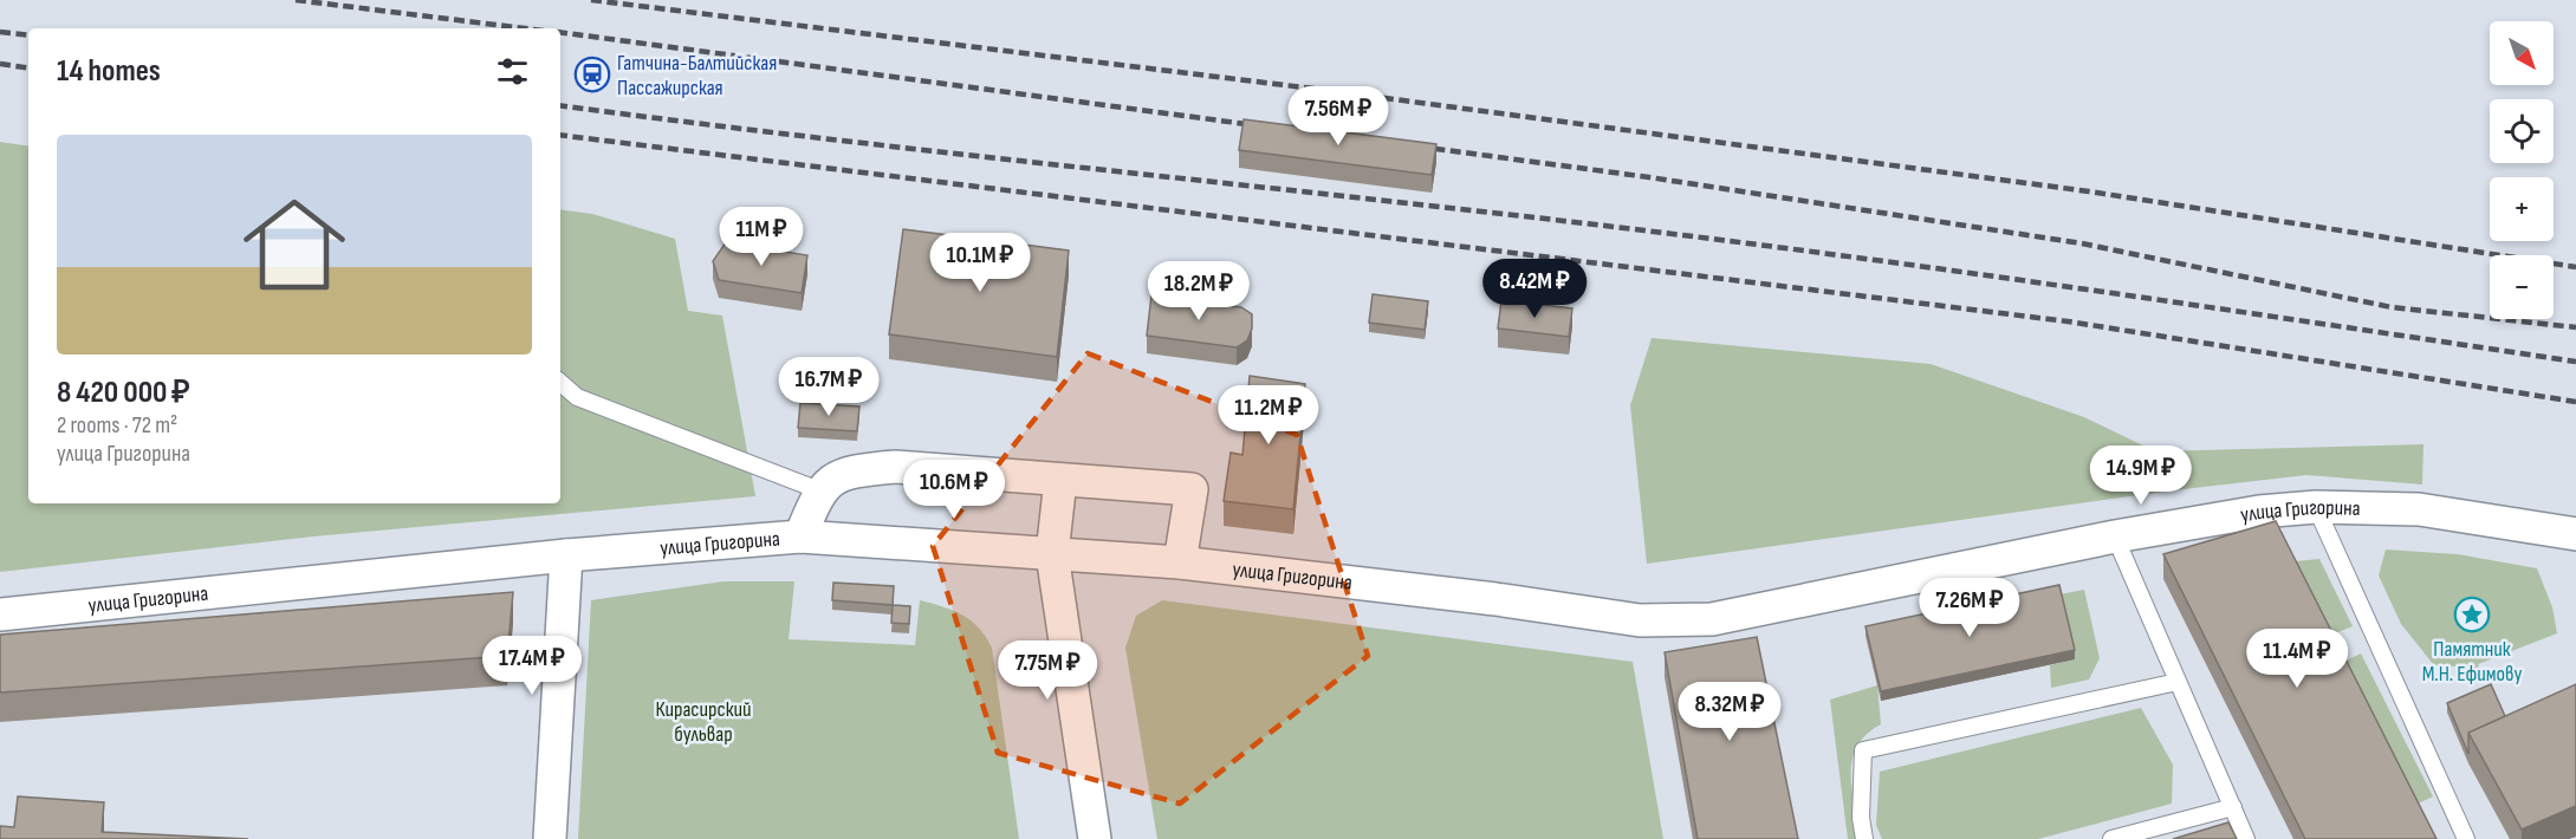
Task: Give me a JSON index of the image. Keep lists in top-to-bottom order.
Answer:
{
  "streets": {
    "street": ["улица Григорина"]
  },
  "parks": ["Кирасирский бульвар"],
  "places": {
    "station": ["Гатчина-Балтийская Пассажирская"],
    "place": ["Памятник М.Н. Ефимову"]
  },
  "north": "bottom right",
  "page": {
    "map_buttons": ["+", "−"],
    "heading": "14 homes",
    "price": [
      "7.56M ₽",
      "11M ₽",
      "10.1M ₽",
      "8.42M ₽",
      "18.2M ₽",
      "16.7M ₽",
      "11.2M ₽",
      "14.9M ₽",
      "10.6M ₽",
      "7.26M ₽",
      "11.4M ₽",
      "17.4M ₽",
      "7.75M ₽",
      "8.32M ₽"
    ],
    "list": [
      {
        "name": "8 420 000 ₽",
        "note": "2 rooms · 72 m² · улица Григорина"
      }
    ]
  }
}
